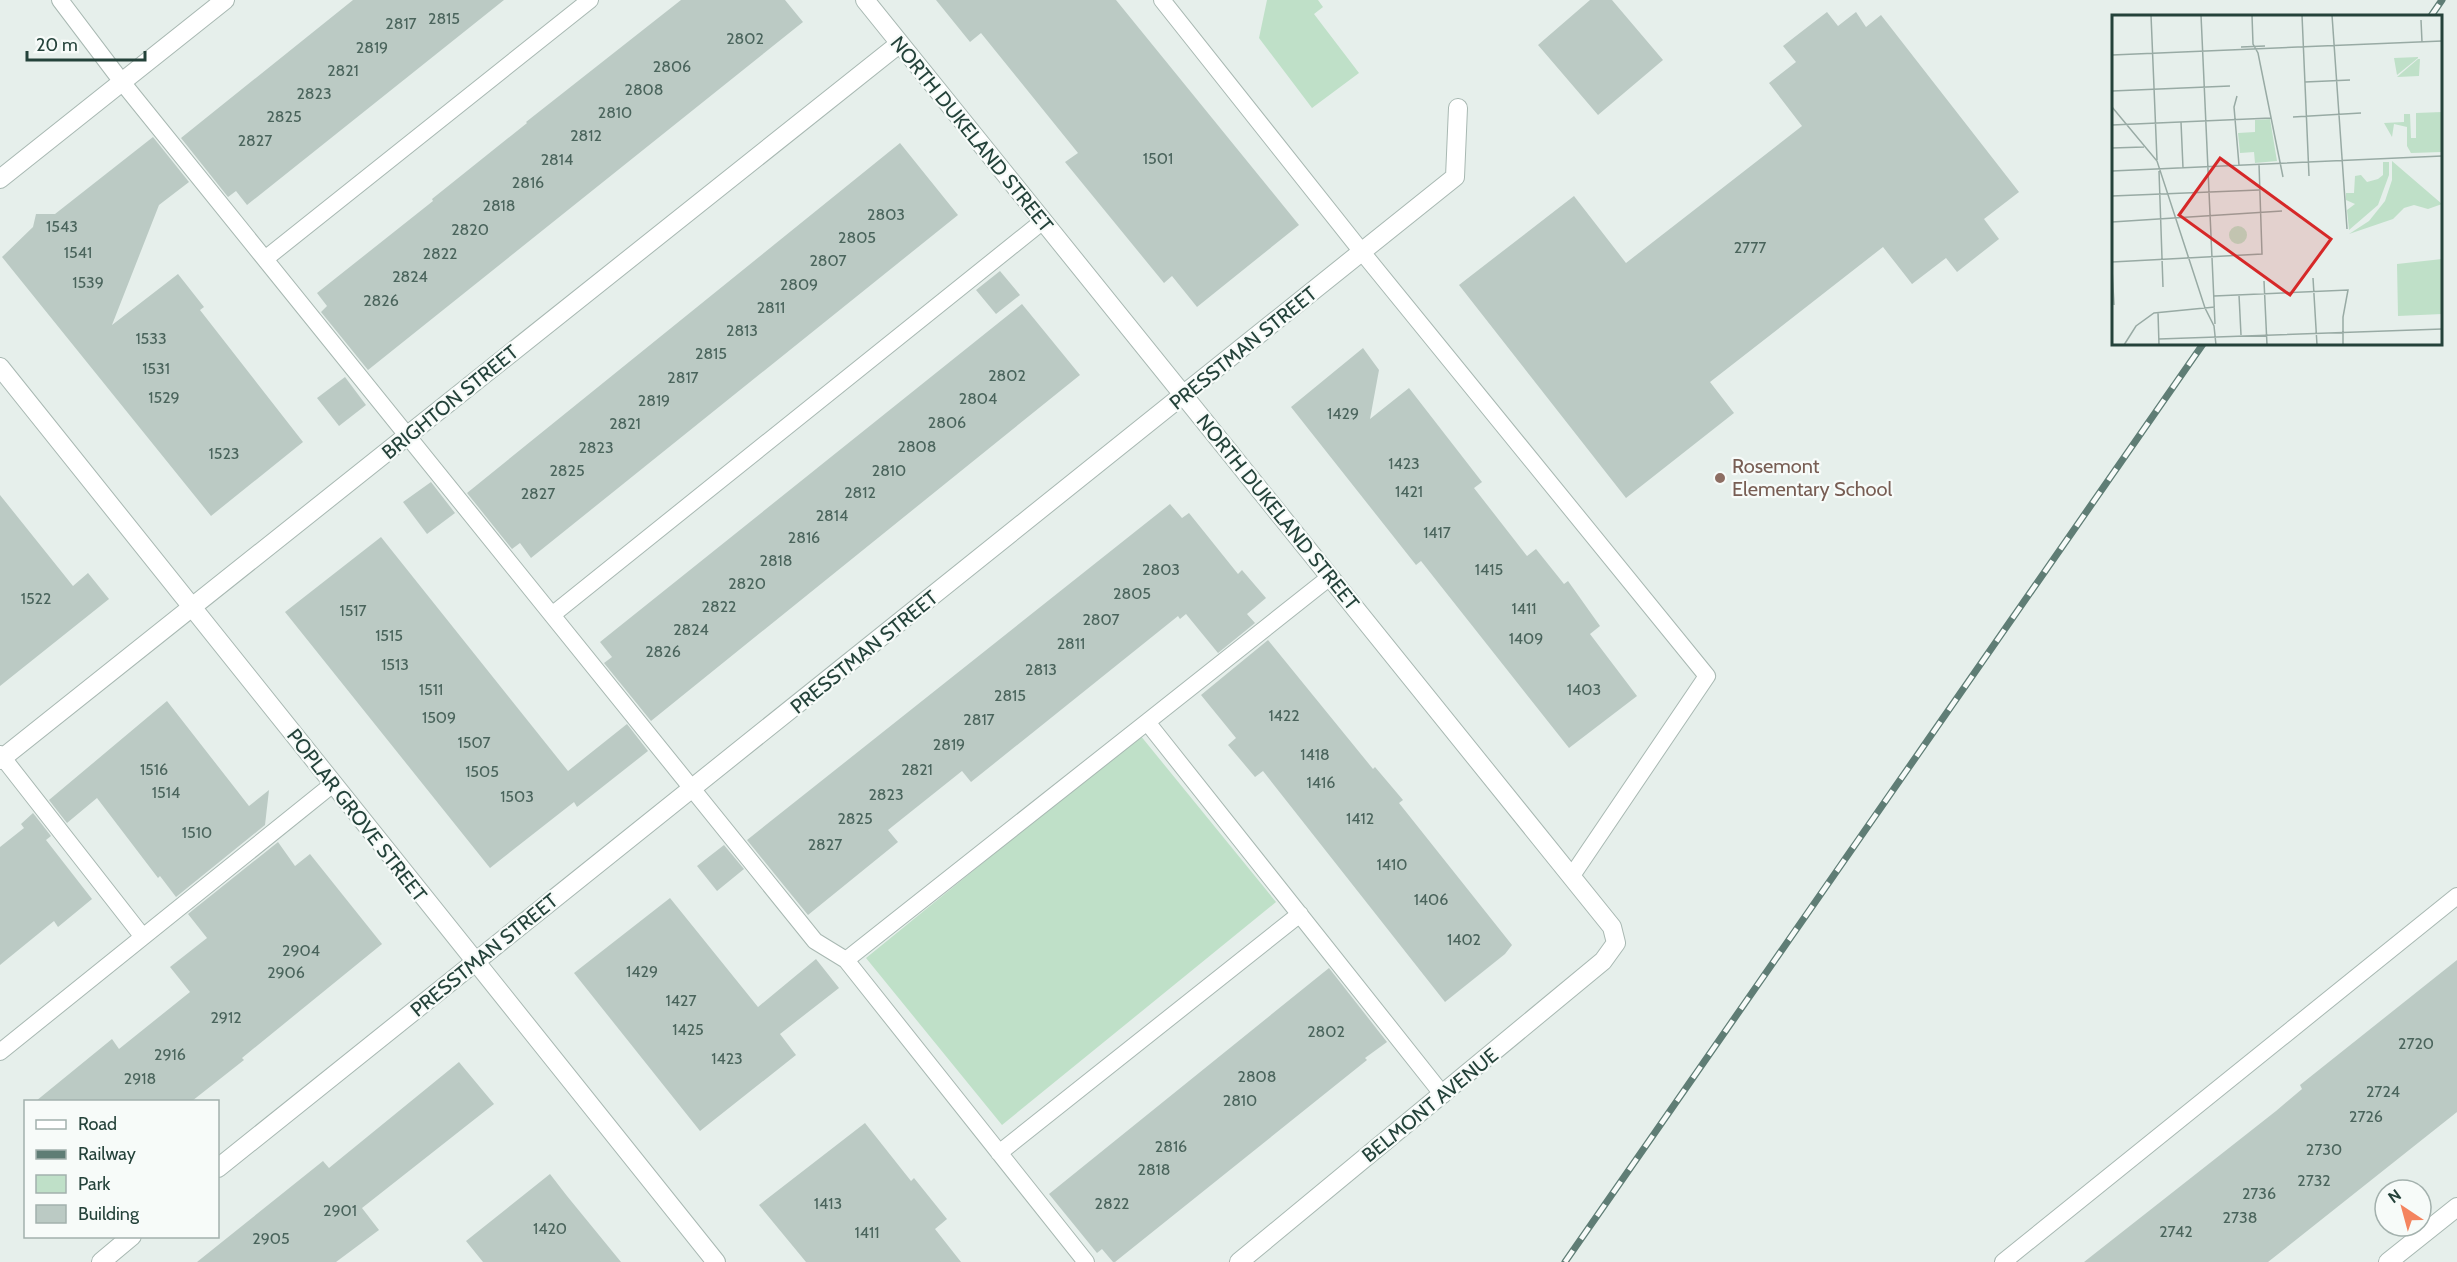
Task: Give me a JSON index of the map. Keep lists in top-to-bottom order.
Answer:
{
  "streets": {
    "street": [
      "NORTH DUKELAND STREET",
      "PRESSTMAN STREET",
      "BRIGHTON STREET",
      "POPLAR GROVE STREET",
      "BELMONT AVENUE"
    ]
  },
  "crossings": [
    ["NORTH DUKELAND STREET", "PRESSTMAN STREET"],
    ["NORTH DUKELAND STREET", "BRIGHTON STREET"],
    ["NORTH DUKELAND STREET", "BELMONT AVENUE"],
    ["PRESSTMAN STREET", "POPLAR GROVE STREET"],
    ["BRIGHTON STREET", "POPLAR GROVE STREET"]
  ],
  "places": ["Rosemont Elementary School"],
  "house_numbers": [
    "2815",
    "2817",
    "2802",
    "2819",
    "2806",
    "2821",
    "2808",
    "2823",
    "2810",
    "2825",
    "2812",
    "2827",
    "1501",
    "2814",
    "2816",
    "2818",
    "2803",
    "1543",
    "2820",
    "2805",
    "2777",
    "1541",
    "2822",
    "2807",
    "2824",
    "1539",
    "2809",
    "2826",
    "2811",
    "2813",
    "1533",
    "2815",
    "1531",
    "2802",
    "2817",
    "1529",
    "2804",
    "2819",
    "1429",
    "2806",
    "2821",
    "2808",
    "2823",
    "1523",
    "1423",
    "2825",
    "2810",
    "1421",
    "2812",
    "2827",
    "2814",
    "1417",
    "2816",
    "2818",
    "2803",
    "1415",
    "2820",
    "2805",
    "1522",
    "2822",
    "1411",
    "1517",
    "2807",
    "2824",
    "1515",
    "1409",
    "2811",
    "2826",
    "1513",
    "2813",
    "1511",
    "1403",
    "2815",
    "1422",
    "1509",
    "2817",
    "1507",
    "2819",
    "1418",
    "1516",
    "2821",
    "1505",
    "1416",
    "1514",
    "2823",
    "1503",
    "2825",
    "1412",
    "1510",
    "2827",
    "1410",
    "1406",
    "1402",
    "2904",
    "1429",
    "2906",
    "1427",
    "2912",
    "1425",
    "2802",
    "2720",
    "2916",
    "1423",
    "2808",
    "2918",
    "2724",
    "2810",
    "2726",
    "2816",
    "2730",
    "2818",
    "2732",
    "2736",
    "1413",
    "2822",
    "2901",
    "2738",
    "1420",
    "2742",
    "1411",
    "2905"
  ],
  "legend": [
    "Road",
    "Railway",
    "Park",
    "Building"
  ],
  "scale_bar": "20 m",
  "north": "top left"
}
